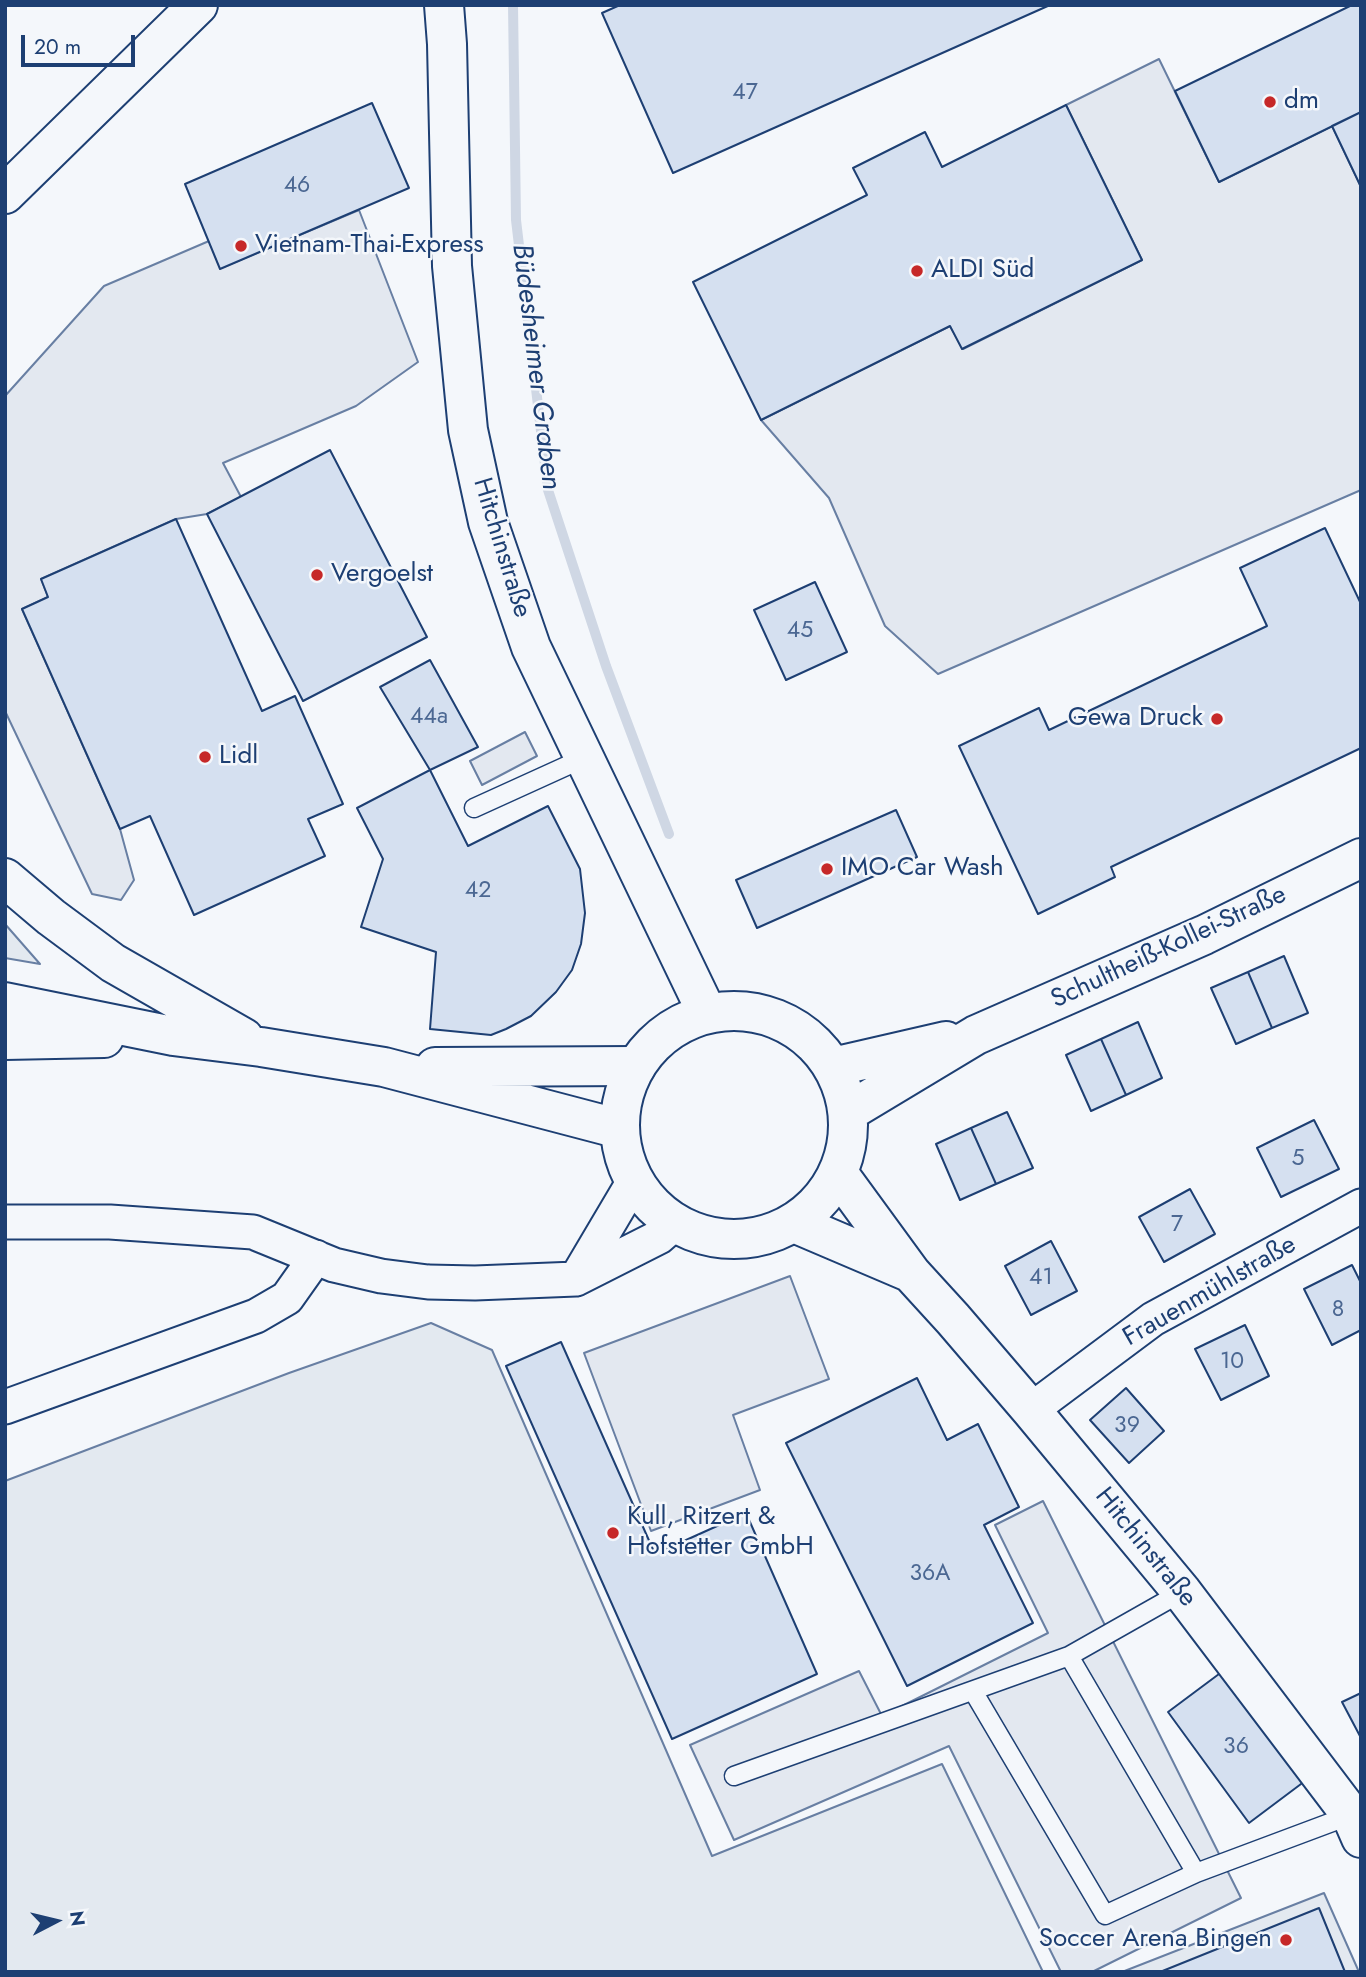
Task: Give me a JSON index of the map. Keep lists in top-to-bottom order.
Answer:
{
  "streets": {
    "main road": ["Hitchinstraße", "Schultheiß-Kollei-Straße"],
    "street": ["Frauenmühlstraße"]
  },
  "crossings": [
    ["Hitchinstraße", "Schultheiß-Kollei-Straße"],
    ["Hitchinstraße", "Frauenmühlstraße"]
  ],
  "water": ["Büdesheimer Graben"],
  "places": [
    "dm",
    "Vietnam-Thai-Express",
    "ALDI Süd",
    "Vergoelst",
    "Gewa Druck",
    "Lidl",
    "IMO Car Wash",
    "Kull, Ritzert & Hofstetter GmbH",
    "Soccer Arena Bingen"
  ],
  "house_numbers": [
    "47",
    "46",
    "45",
    "44a",
    "42",
    "5",
    "7",
    "41",
    "8",
    "10",
    "39",
    "36A",
    "36"
  ],
  "scale_bar": "20 m",
  "north": "right"
}
